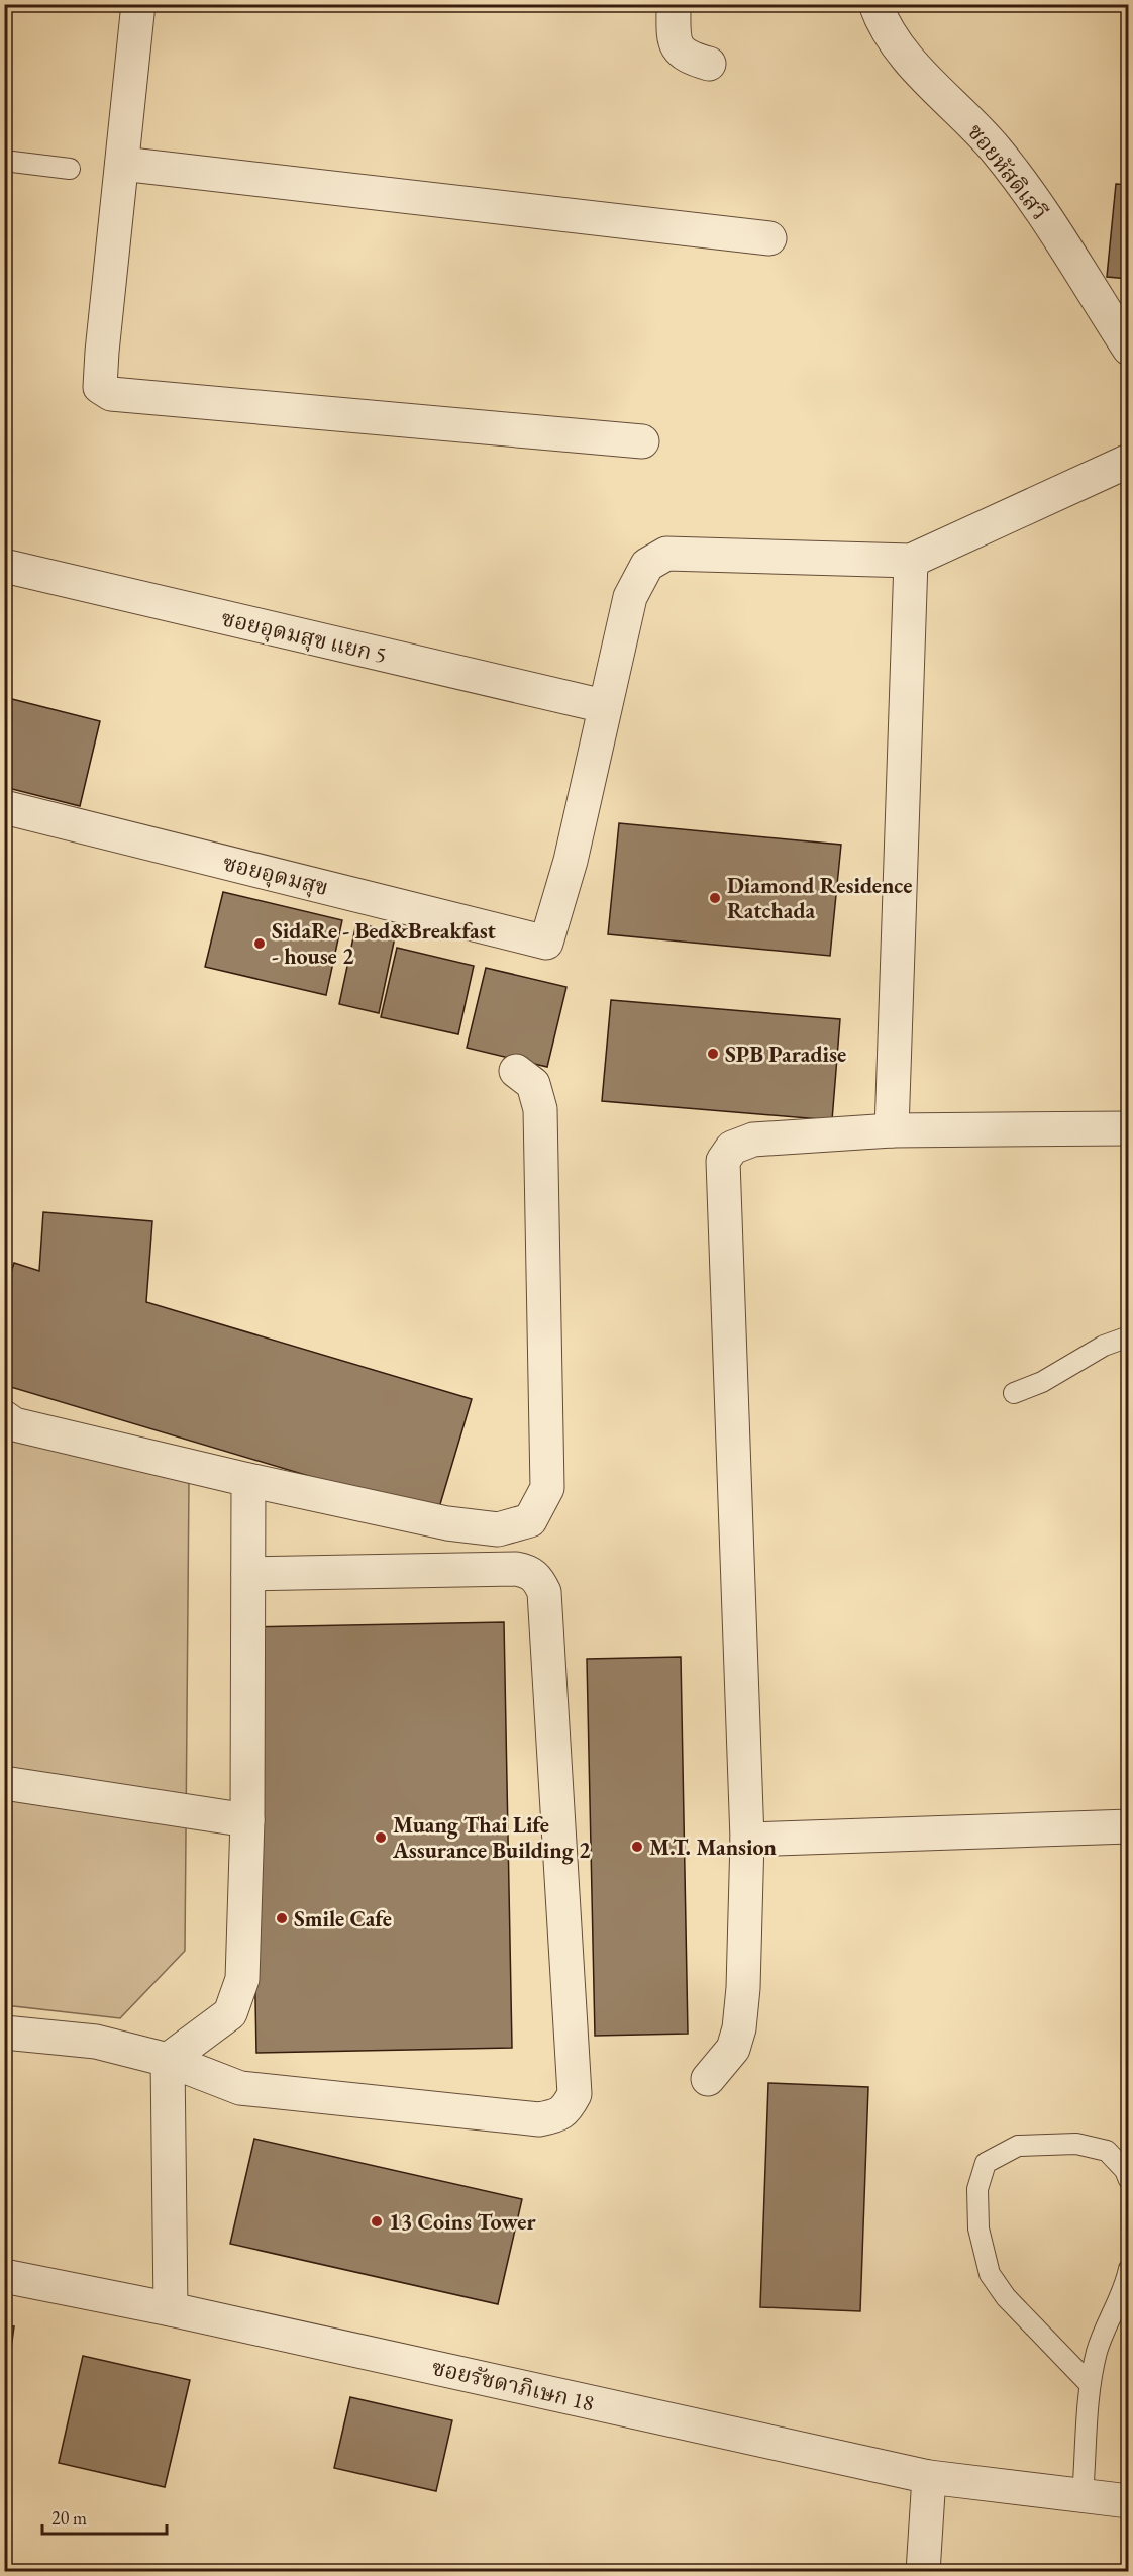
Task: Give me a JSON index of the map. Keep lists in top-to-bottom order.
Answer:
{
  "streets": {
    "street": [
      "ซอยหัสดิเสวี",
      "ซอยอุดมสุข แยก 5",
      "ซอยอุดมสุข",
      "ซอยรัชดาภิเษก 18"
    ]
  },
  "crossings": [
    ["ซอยอุดมสุข แยก 5", "ซอยอุดมสุข"]
  ],
  "places": [
    "Diamond Residence Ratchada",
    "SidaRe - Bed&Breakfast - house 2",
    "SPB Paradise",
    "Muang Thai Life Assurance Building 2",
    "M.T. Mansion",
    "Smile Cafe",
    "13 Coins Tower"
  ],
  "scale_bar": "20 m"
}
